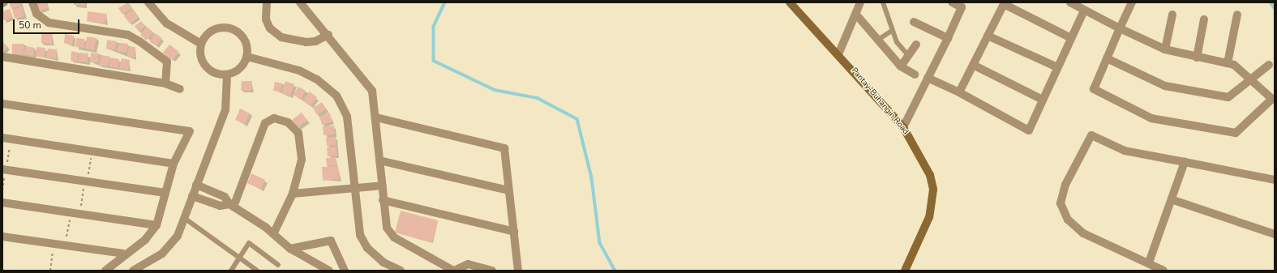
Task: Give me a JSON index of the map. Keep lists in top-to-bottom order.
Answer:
{
  "streets": {
    "street": ["Pantay-Buhangin Road"]
  },
  "scale_bar": "50 m"
}
